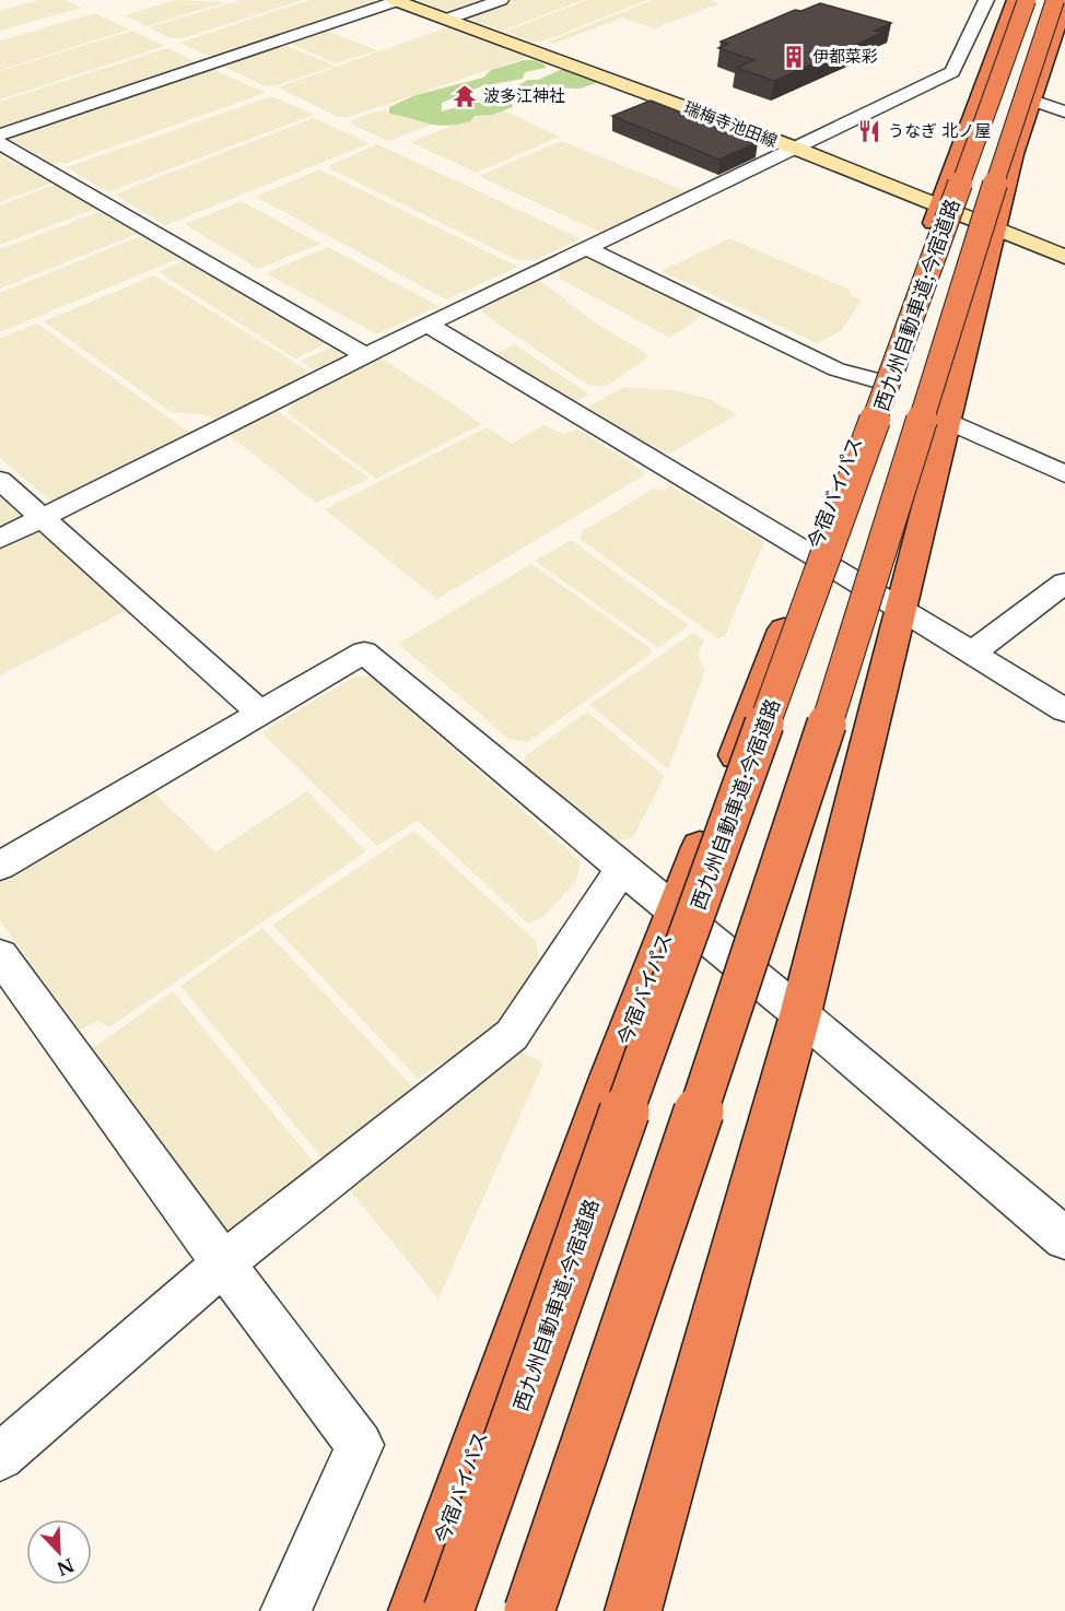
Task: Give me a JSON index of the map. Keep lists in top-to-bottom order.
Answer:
{
  "streets": {
    "highway": ["西九州自動車道;今宿道路", "今宿バイパス"],
    "main road": ["瑞梅寺池田線"]
  },
  "crossings": [
    ["瑞梅寺池田線", "今宿バイパス"]
  ],
  "places": {
    "building": ["伊都菜彩"],
    "temple": ["波多江神社"],
    "restaurant": ["うなぎ 北ノ屋"]
  },
  "north": "bottom right"
}
